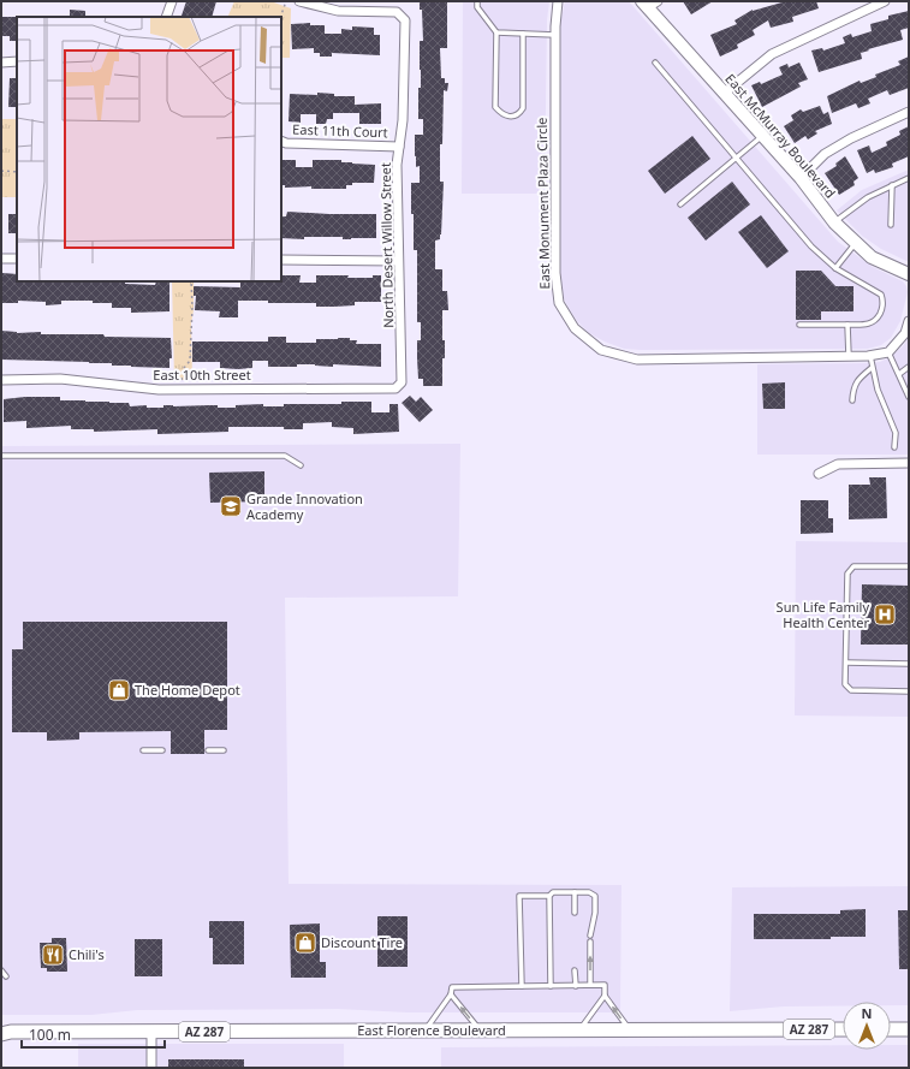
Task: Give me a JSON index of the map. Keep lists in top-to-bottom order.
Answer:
{
  "streets": {
    "main road": ["AZ 287", "East Florence Boulevard"],
    "street": [
      "East 11th Court",
      "East McMurray Boulevard",
      "East Monument Plaza Circle",
      "North Desert Willow Street",
      "East 10th Street"
    ]
  },
  "crossings": [
    ["East 11th Court", "North Desert Willow Street"],
    ["North Desert Willow Street", "East 10th Street"]
  ],
  "places": {
    "school or university": ["Grande Innovation Academy"],
    "hospital": ["Sun Life Family Health Center"],
    "shop": ["The Home Depot", "Discount Tire"],
    "restaurant": ["Chili's"]
  },
  "scale_bar": "100 m",
  "north": "top"
}
